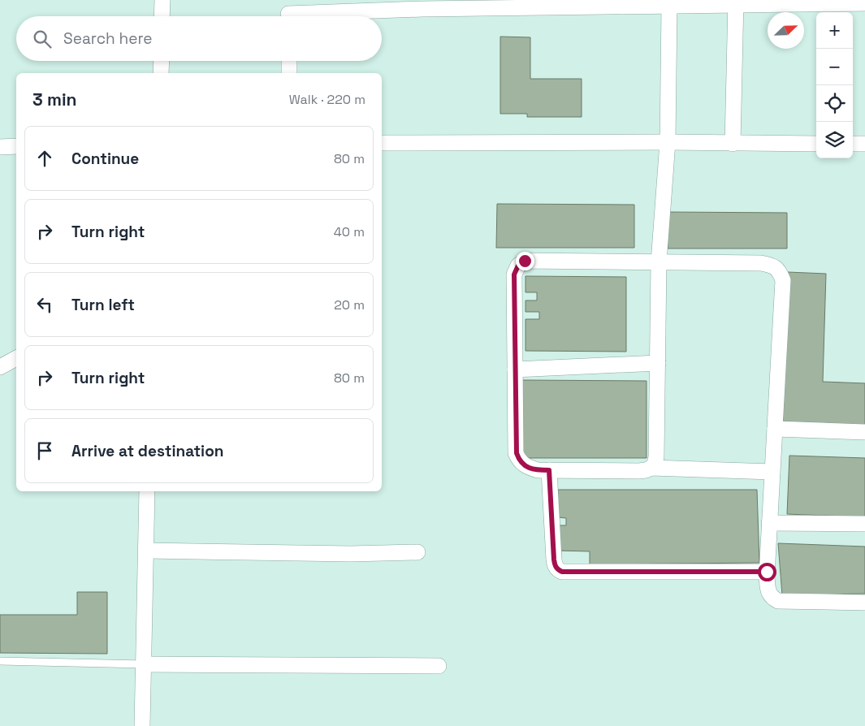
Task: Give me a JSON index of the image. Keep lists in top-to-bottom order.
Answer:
{
  "north": "top right",
  "page": {
    "map_buttons": ["+", "−"],
    "search": "Search here",
    "heading": ["3 min", "Walk · 220 m"],
    "list": [
      ["Continue", "80 m"],
      ["Turn right", "40 m"],
      ["Turn left", "20 m"],
      ["Turn right", "80 m"],
      "Arrive at destination"
    ]
  }
}
